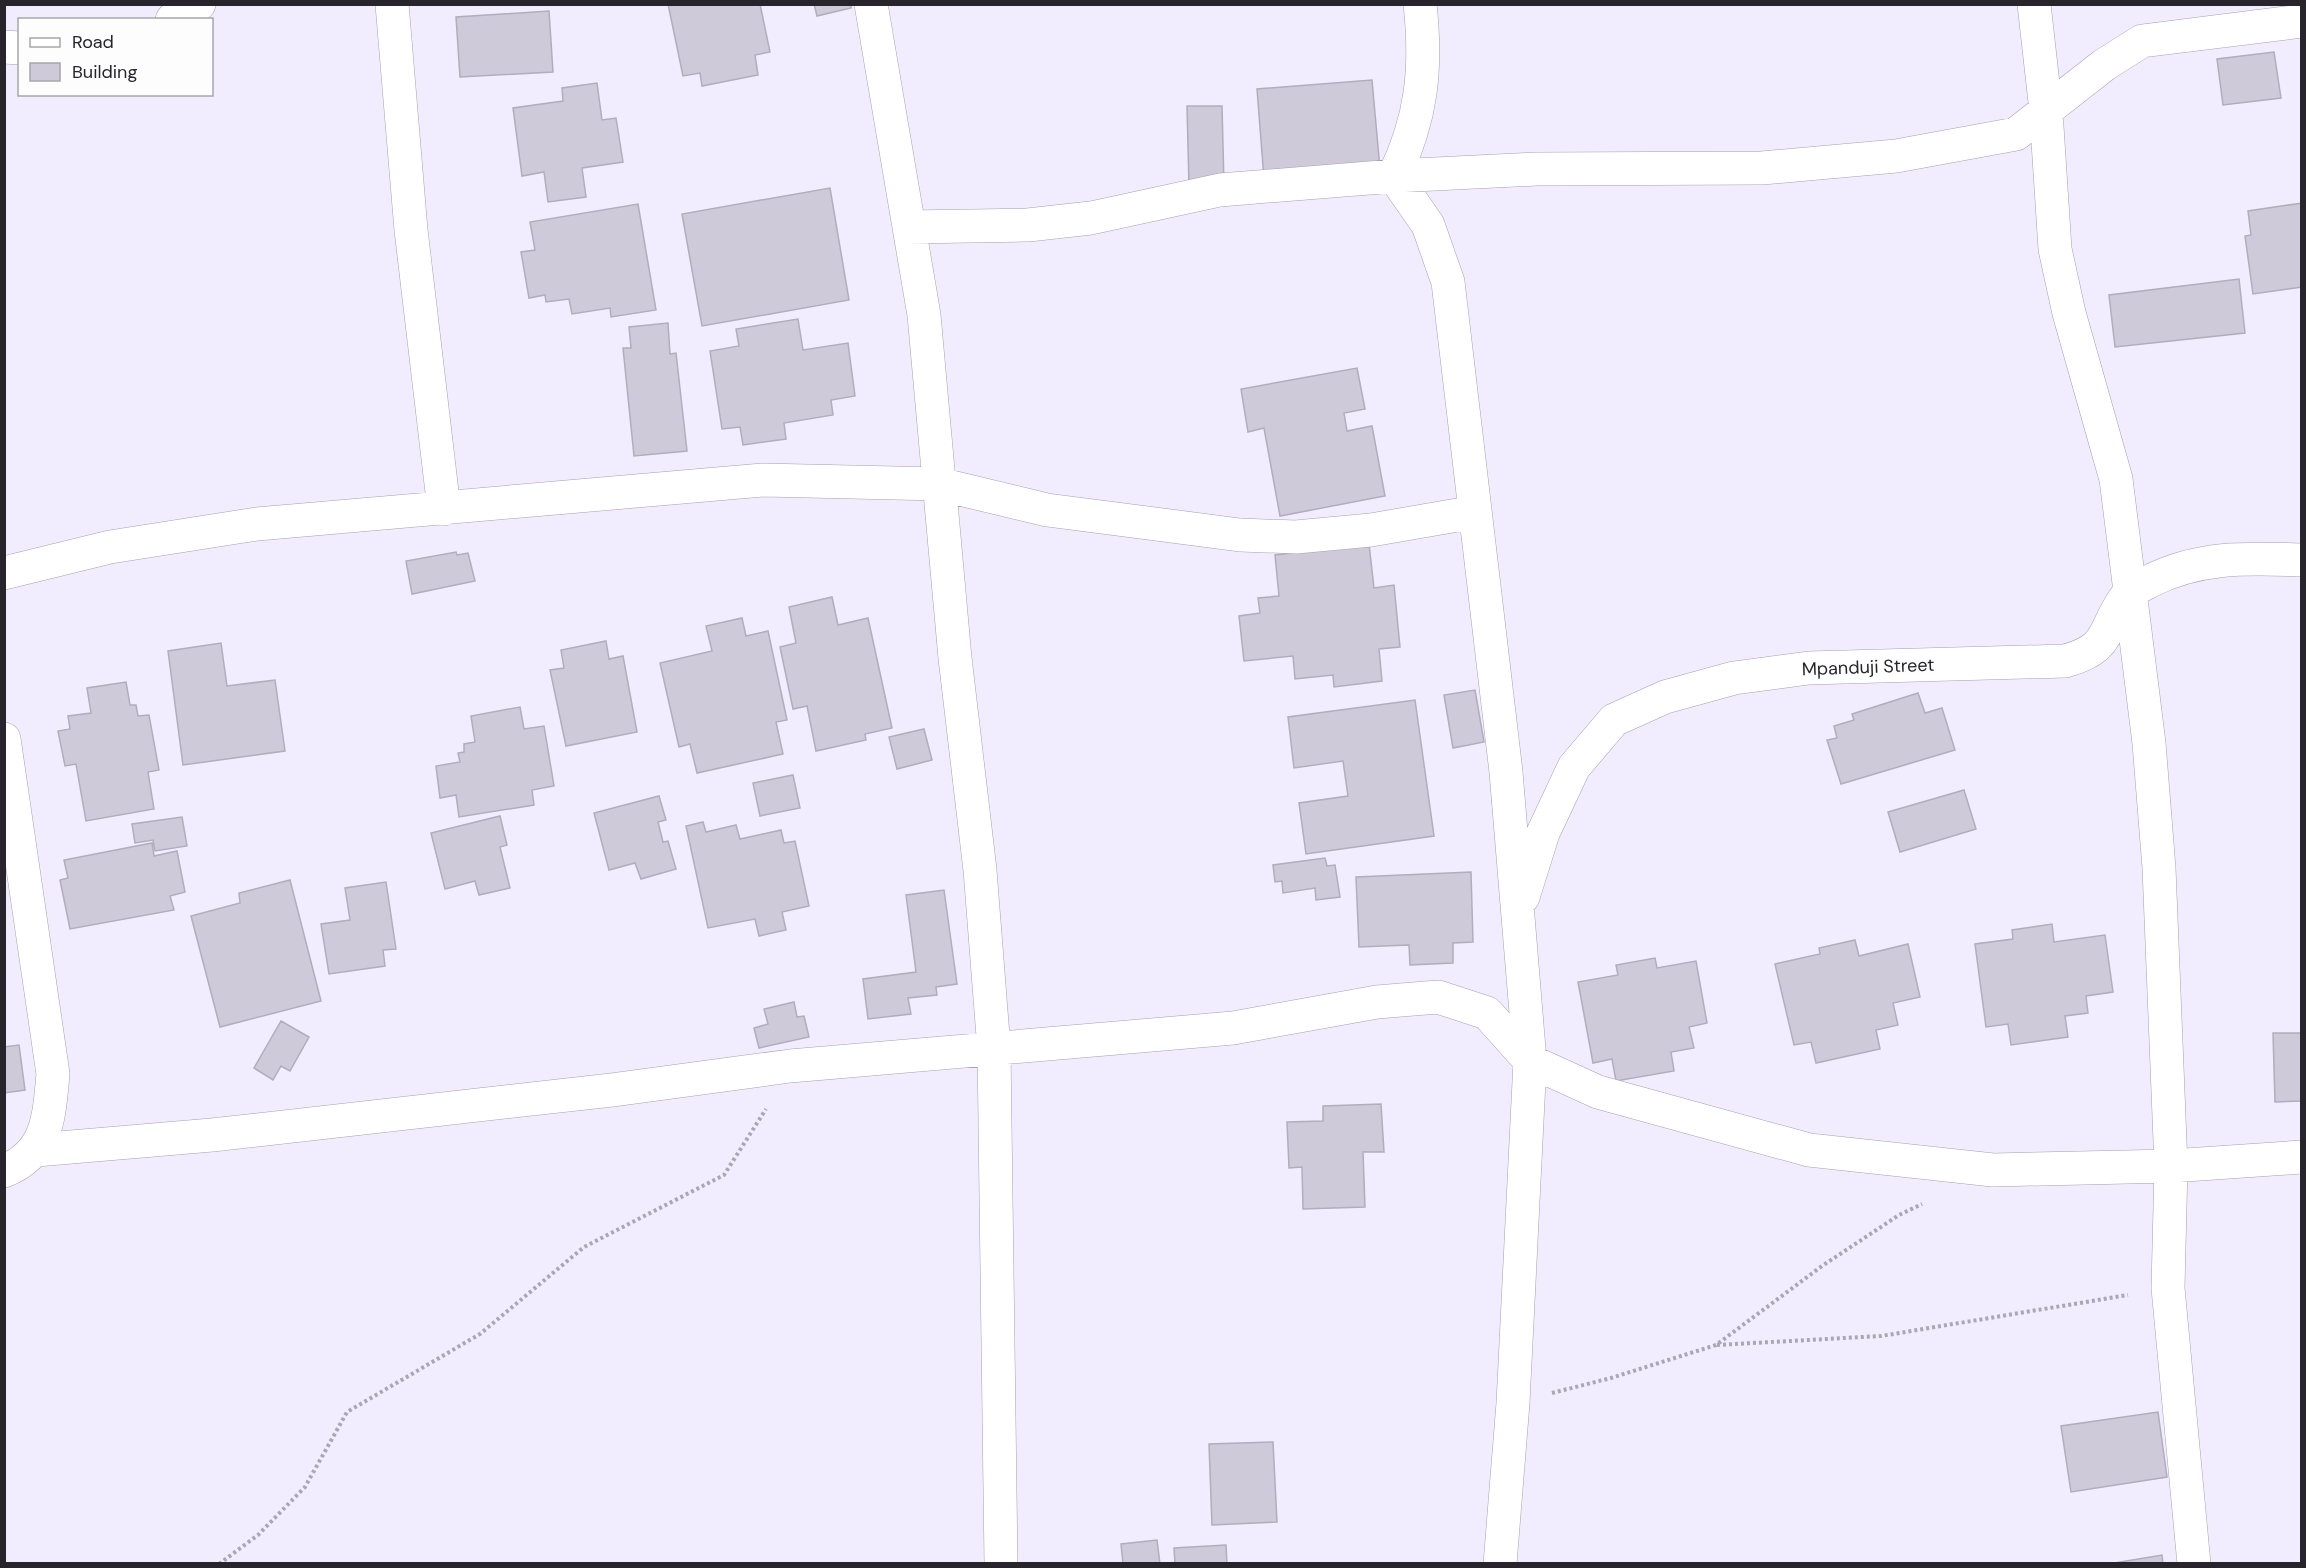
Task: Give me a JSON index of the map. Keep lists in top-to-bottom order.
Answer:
{
  "streets": {
    "street": ["Mpanduji Street"]
  },
  "legend": ["Road", "Building"]
}
